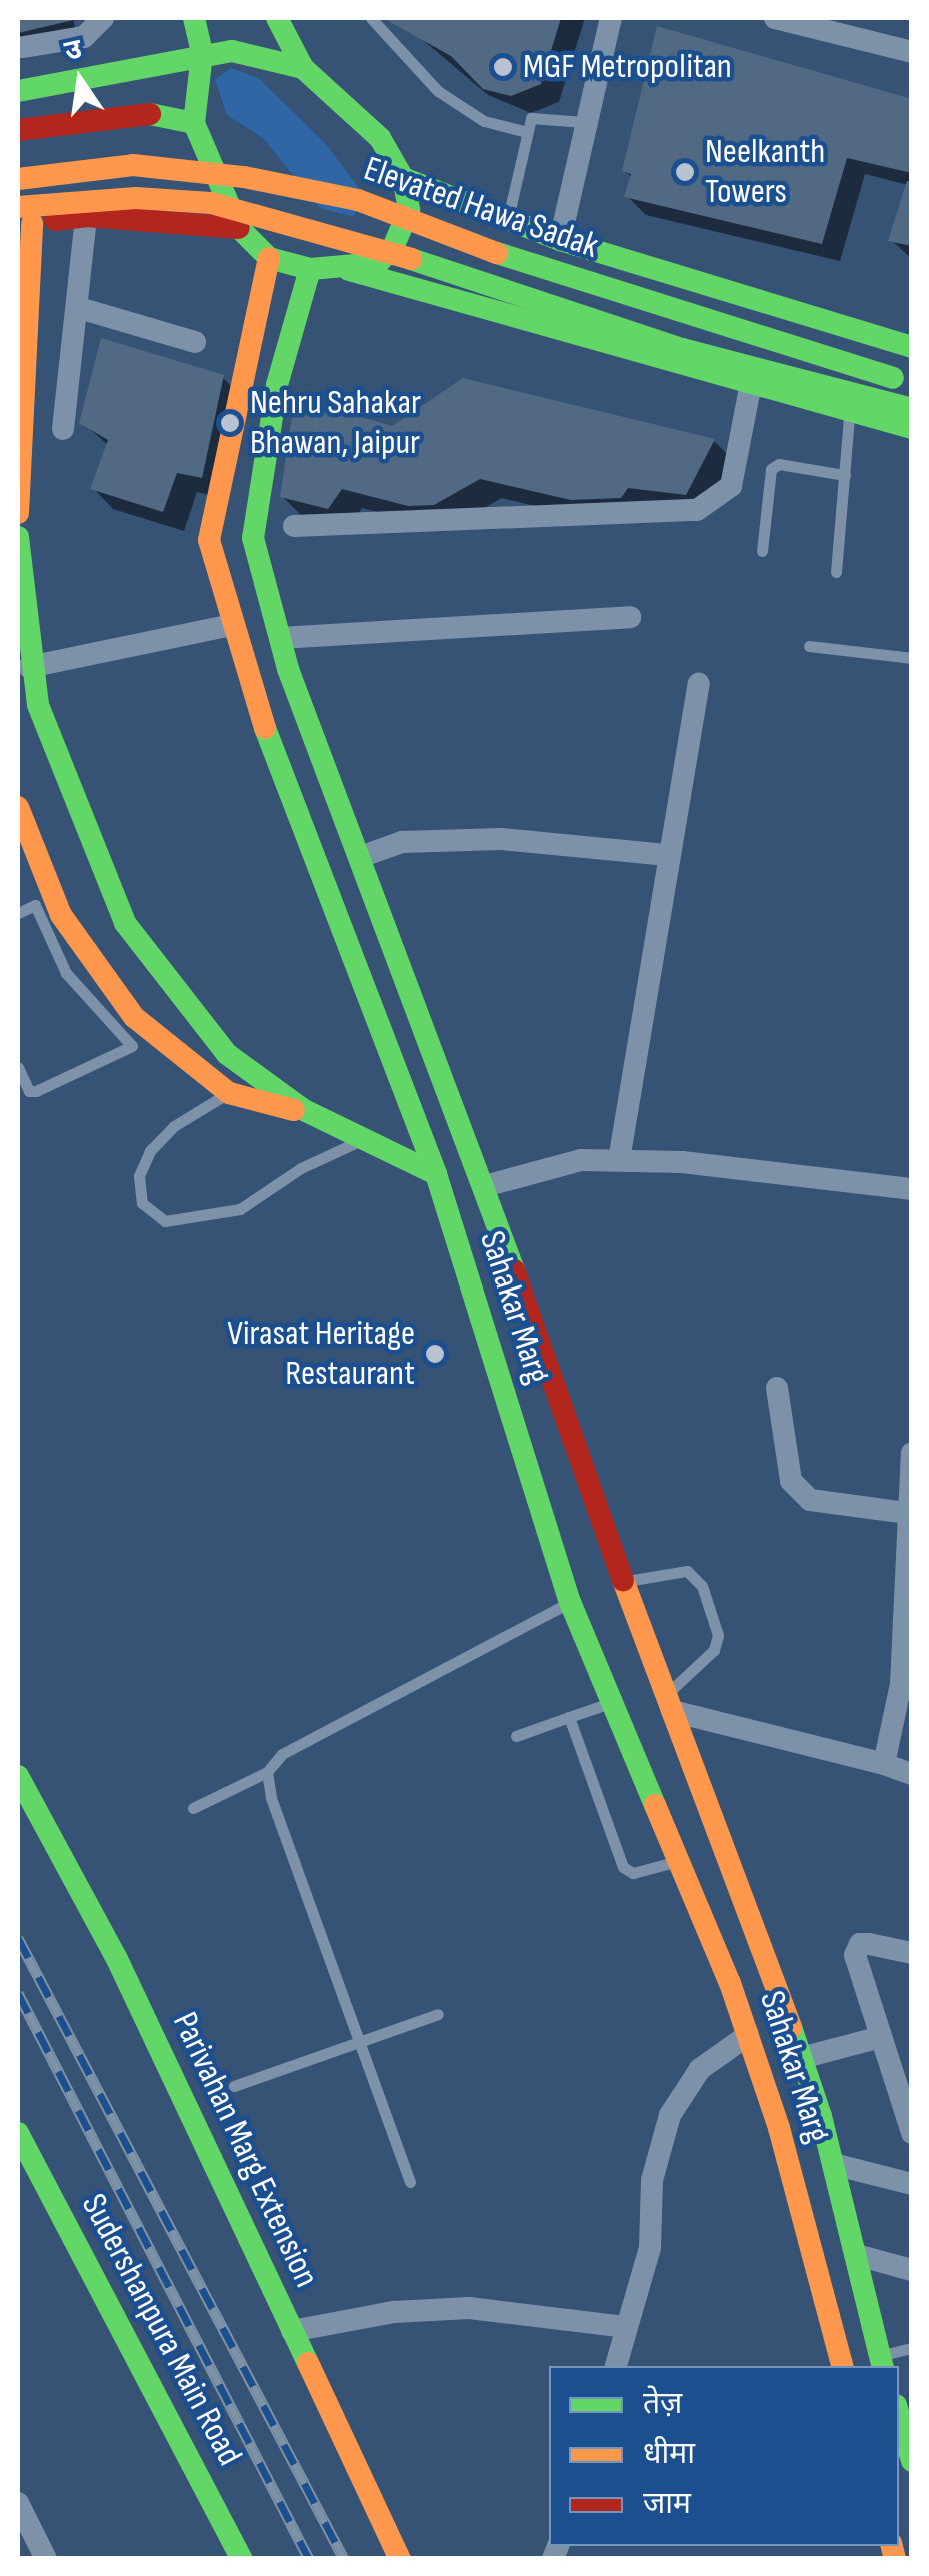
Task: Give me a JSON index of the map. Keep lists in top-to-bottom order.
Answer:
{
  "streets": {
    "street": [
      "Elevated Hawa Sadak",
      "Sahakar Marg",
      "Parivahan Marg Extension",
      "Sudershanpura Main Road"
    ]
  },
  "places": [
    "MGF Metropolitan",
    "Neelkanth Towers",
    "Nehru Sahakar Bhawan, Jaipur",
    "Virasat Heritage Restaurant"
  ],
  "legend": ["तेज़", "धीमा", "जाम"],
  "north": "top"
}
